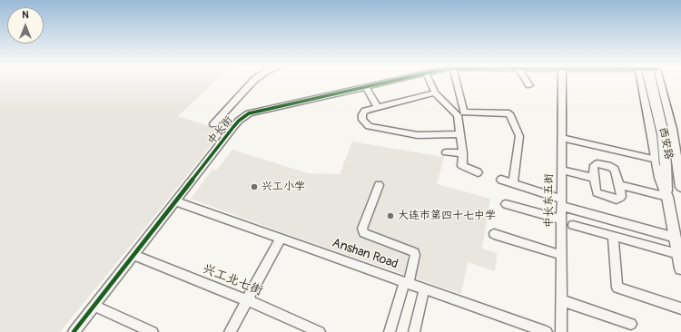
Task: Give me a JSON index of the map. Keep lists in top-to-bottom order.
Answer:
{
  "streets": {
    "street": [
      "中长街",
      "中长东五街",
      "Anshan Road",
      "兴工北七街"
    ]
  },
  "crossings": [
    ["中长街", "Anshan Road"],
    ["中长街", "兴工北七街"]
  ],
  "places": ["兴工小学", "大连市第四十七中学"],
  "north": "top"
}
